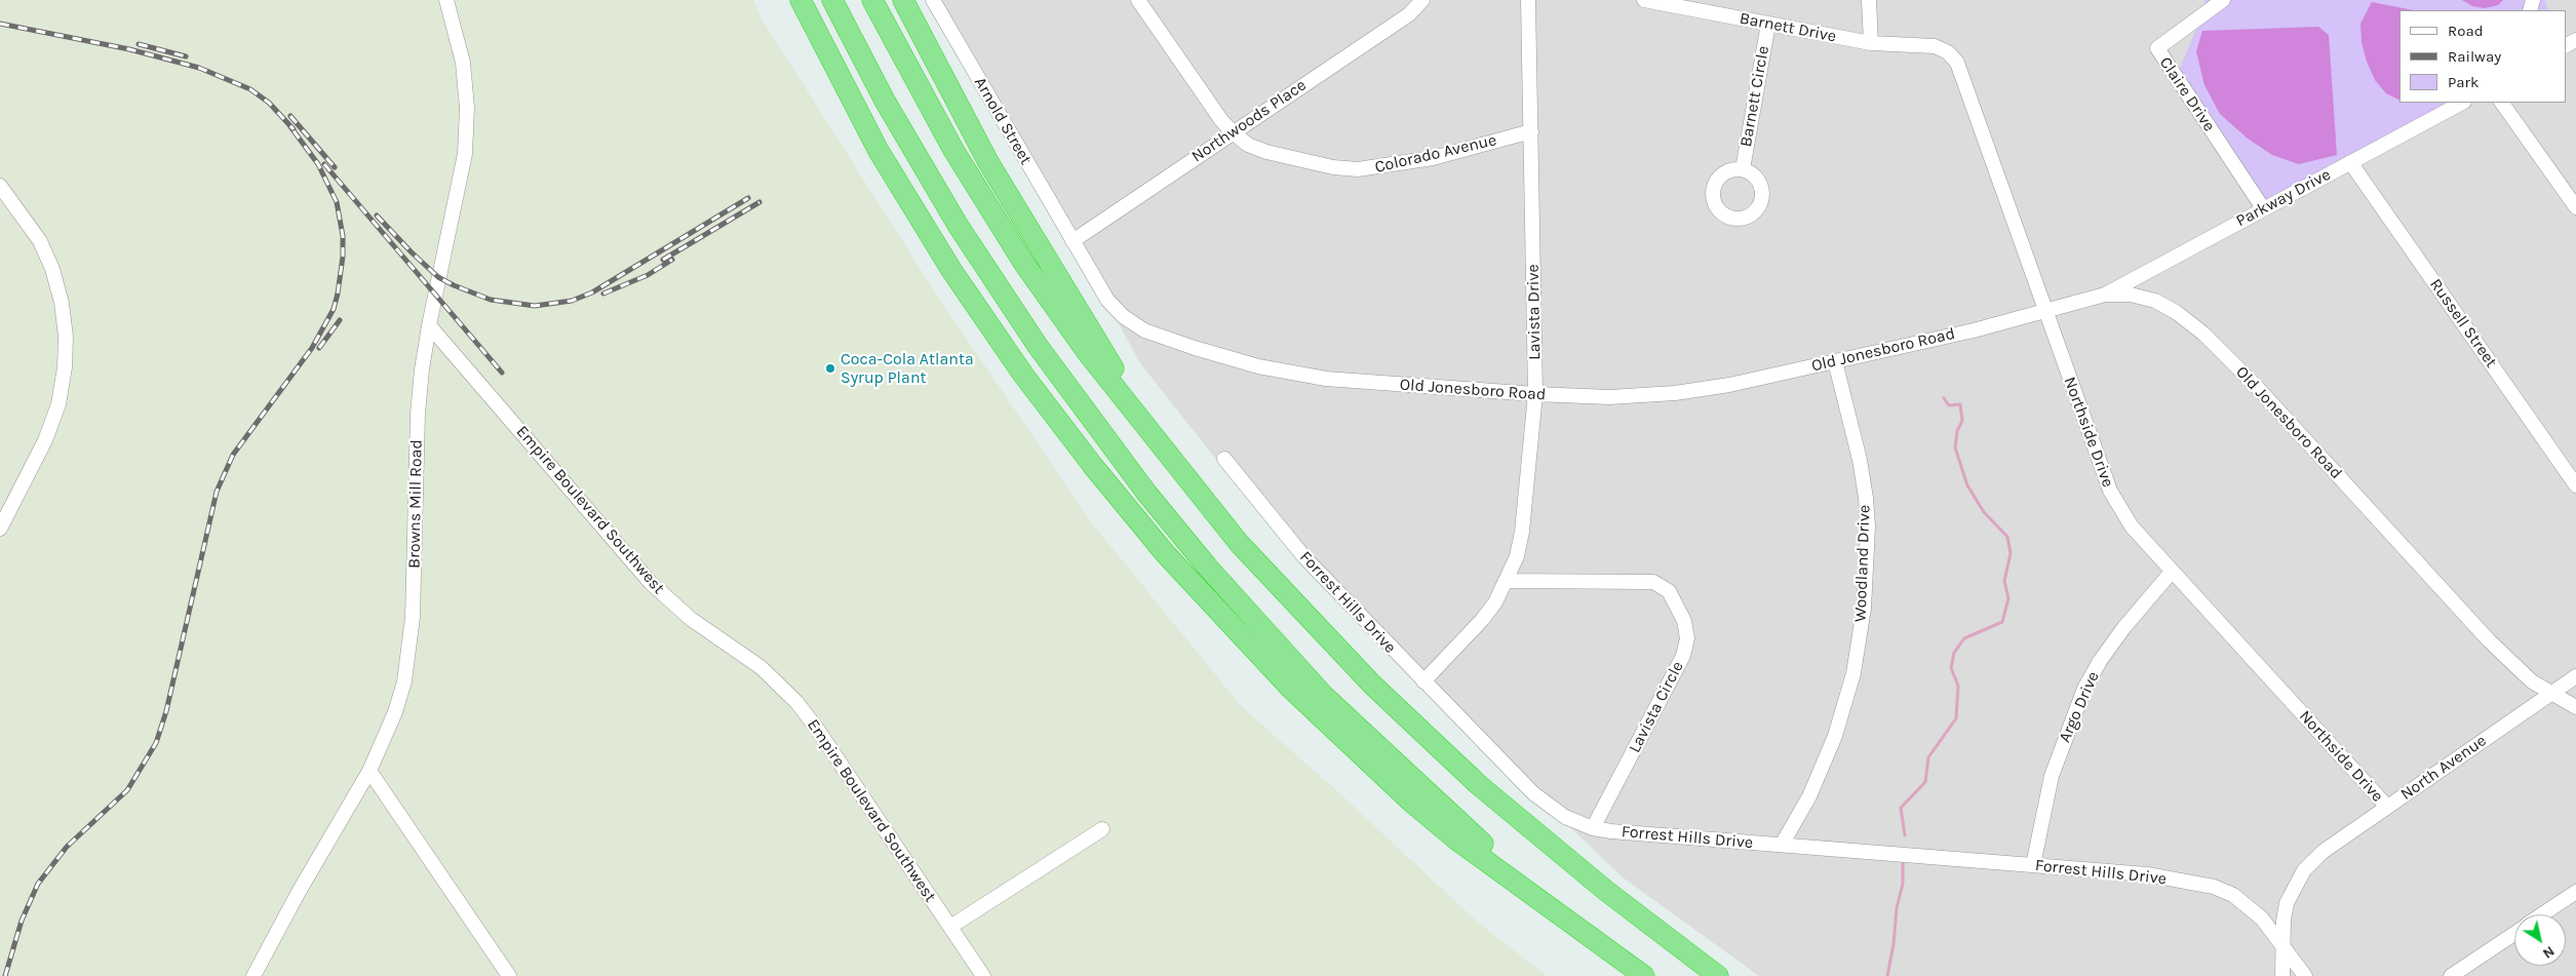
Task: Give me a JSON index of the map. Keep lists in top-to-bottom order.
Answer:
{
  "streets": {
    "street": [
      "Barnett Drive",
      "Claire Drive",
      "Barnett Circle",
      "Arnold Street",
      "Northwoods Place",
      "Colorado Avenue",
      "Parkway Drive",
      "Lavista Drive",
      "Russell Street",
      "Old Jonesboro Road",
      "Northside Drive",
      "Browns Mill Road",
      "Empire Boulevard Southwest",
      "Woodland Drive",
      "Forrest Hills Drive",
      "Lavista Circle",
      "Argo Drive",
      "North Avenue"
    ]
  },
  "crossings": [
    ["Barnett Drive", "Barnett Circle"],
    ["Barnett Drive", "Northside Drive"],
    ["Claire Drive", "Parkway Drive"],
    ["Arnold Street", "Northwoods Place"],
    ["Arnold Street", "Old Jonesboro Road"],
    ["Northwoods Place", "Colorado Avenue"],
    ["Northwoods Place", "Old Jonesboro Road"],
    ["Colorado Avenue", "Lavista Drive"],
    ["Parkway Drive", "Russell Street"],
    ["Parkway Drive", "Old Jonesboro Road"],
    ["Lavista Drive", "Old Jonesboro Road"],
    ["Lavista Drive", "Forrest Hills Drive"],
    ["Lavista Drive", "Lavista Circle"],
    ["Old Jonesboro Road", "Northside Drive"],
    ["Old Jonesboro Road", "Woodland Drive"],
    ["Old Jonesboro Road", "North Avenue"],
    ["Northside Drive", "Argo Drive"],
    ["Northside Drive", "North Avenue"],
    ["Browns Mill Road", "Empire Boulevard Southwest"],
    ["Woodland Drive", "Forrest Hills Drive"],
    ["Forrest Hills Drive", "Lavista Circle"],
    ["Forrest Hills Drive", "Argo Drive"],
    ["Forrest Hills Drive", "North Avenue"]
  ],
  "places": ["Coca-Cola Atlanta Syrup Plant"],
  "legend": ["Road", "Railway", "Park"],
  "north": "bottom right"
}
